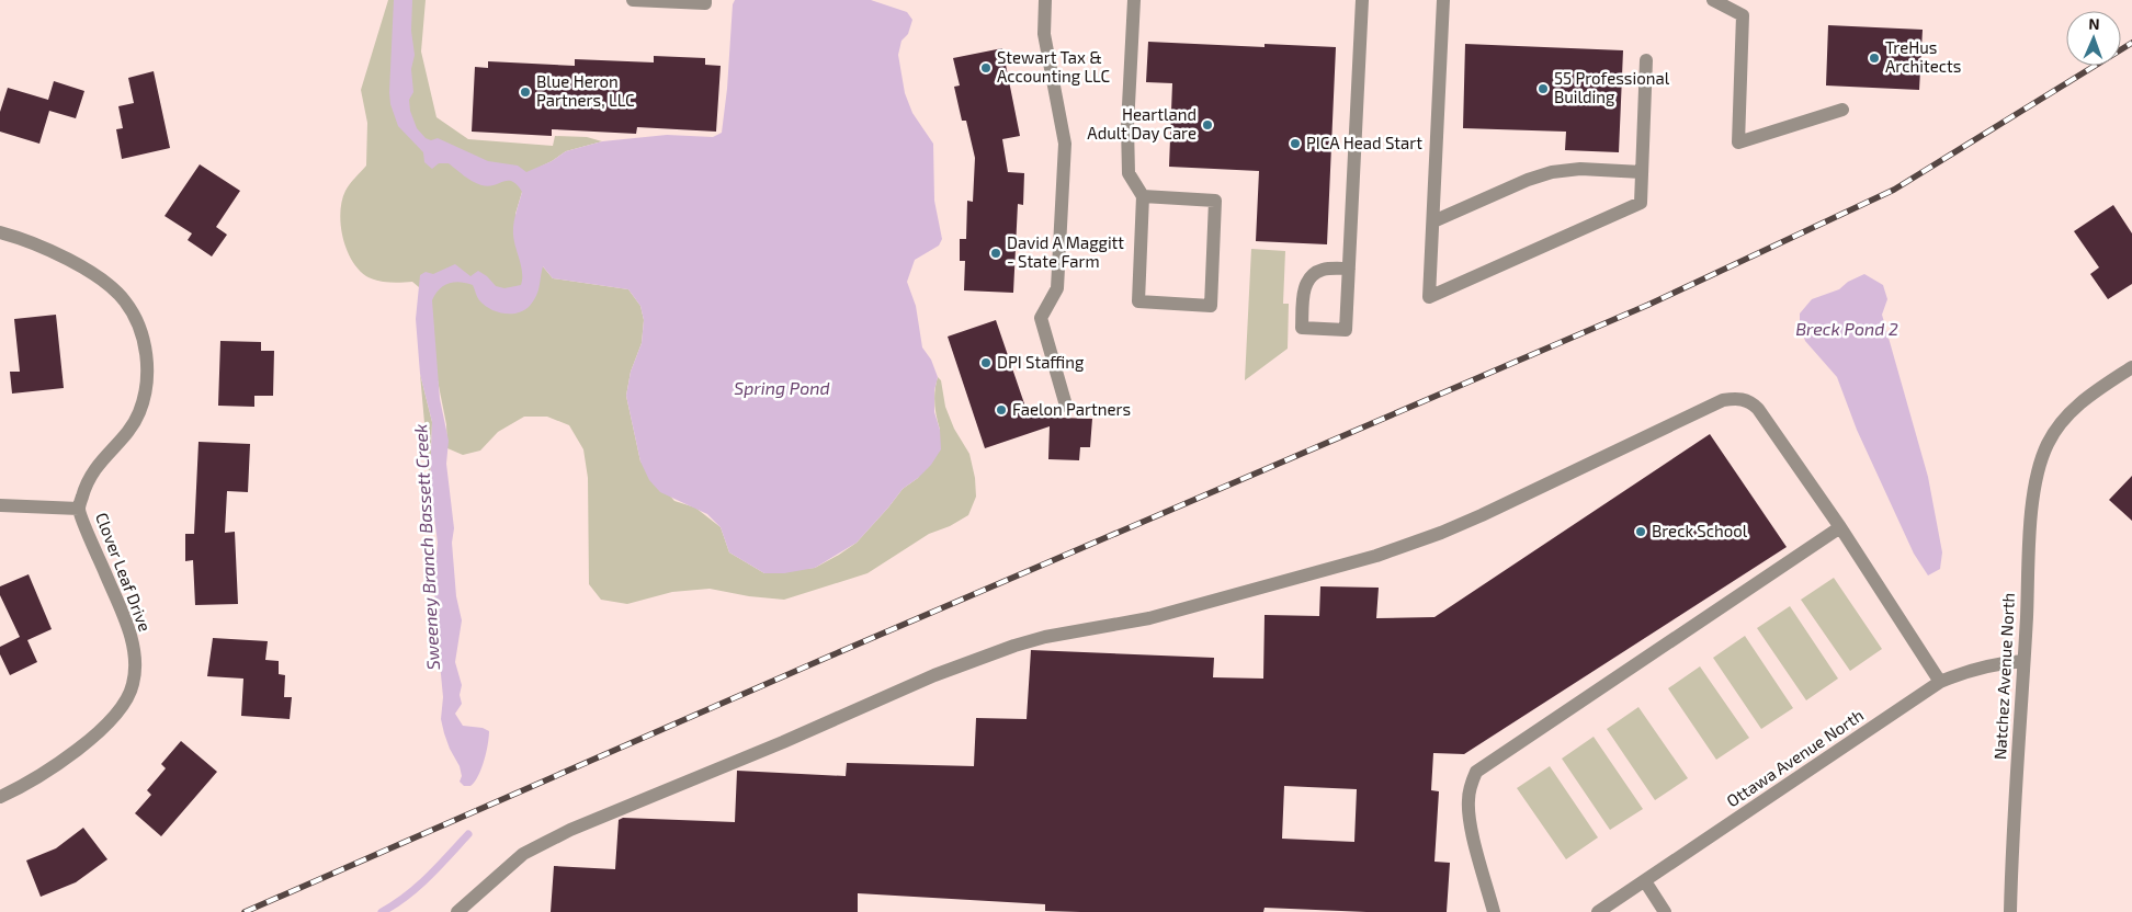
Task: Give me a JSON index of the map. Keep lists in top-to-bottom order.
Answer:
{
  "streets": {
    "street": ["Clover Leaf Drive", "Natchez Avenue North", "Ottawa Avenue North"]
  },
  "crossings": [
    ["Natchez Avenue North", "Ottawa Avenue North"]
  ],
  "water": ["Breck Pond 2", "Spring Pond", "Sweeney Branch Bassett Creek"],
  "places": [
    "TreHus Architects",
    "Stewart Tax & Accounting LLC",
    "55 Professional Building",
    "Blue Heron Partners, LLC",
    "Heartland Adult Day Care",
    "PICA Head Start",
    "David A Maggitt - State Farm",
    "DPI Staffing",
    "Faelon Partners",
    "Breck School"
  ],
  "north": "top"
}
